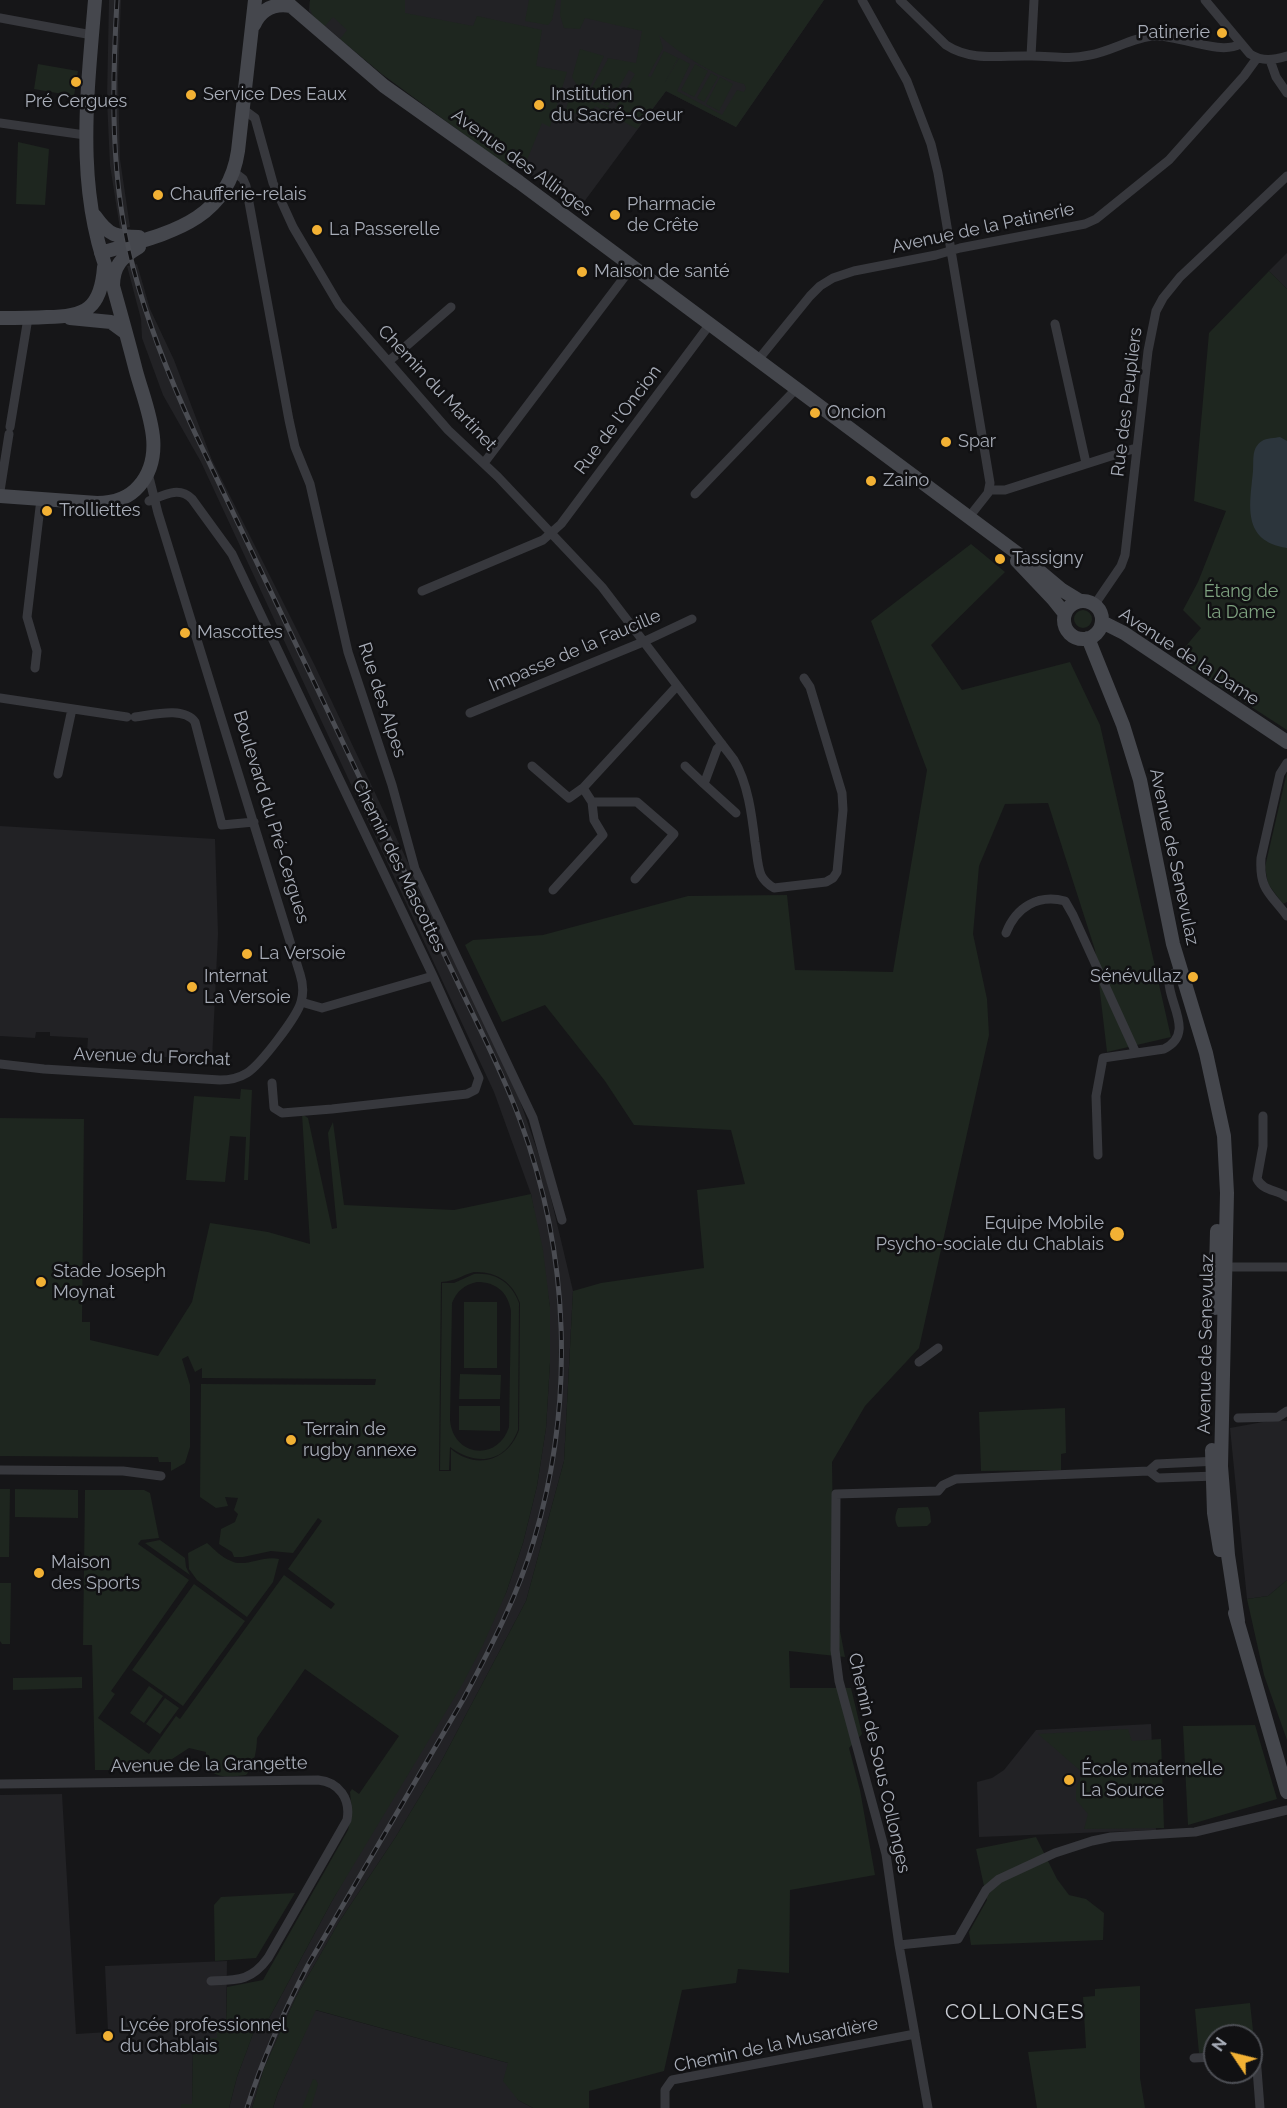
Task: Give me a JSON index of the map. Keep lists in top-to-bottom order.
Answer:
{
  "streets": {
    "main road": [
      "Avenue des Allinges",
      "Avenue de la Dame",
      "Boulevard du Pré-Cergues",
      "Avenue de Senevulaz"
    ],
    "street": [
      "Avenue de la Patinerie",
      "Chemin du Martinet",
      "Rue des Peupliers",
      "Rue de l'Oncion",
      "Impasse de la Faucille",
      "Rue des Alpes",
      "Chemin des Mascottes",
      "Avenue du Forchat",
      "Chemin de Sous Collonges",
      "Avenue de la Grangette",
      "Chemin de la Musardière"
    ]
  },
  "crossings": [
    ["Avenue des Allinges", "Avenue de la Patinerie"],
    ["Avenue des Allinges", "Rue des Peupliers"],
    ["Avenue des Allinges", "Rue de l'Oncion"],
    ["Avenue des Allinges", "Avenue de la Dame"],
    ["Avenue des Allinges", "Avenue de Senevulaz"],
    ["Chemin du Martinet", "Rue de l'Oncion"],
    ["Chemin du Martinet", "Impasse de la Faucille"],
    ["Rue des Peupliers", "Avenue de la Dame"],
    ["Rue des Peupliers", "Avenue de Senevulaz"],
    ["Avenue de la Dame", "Avenue de Senevulaz"],
    ["Boulevard du Pré-Cergues", "Chemin des Mascottes"],
    ["Boulevard du Pré-Cergues", "Avenue du Forchat"],
    ["Avenue de Senevulaz", "Chemin de Sous Collonges"],
    ["Chemin de Sous Collonges", "Chemin de la Musardière"]
  ],
  "districts": ["COLLONGES"],
  "parks": ["Étang de la Dame"],
  "places": [
    "Patinerie",
    "Pré Cergues",
    "Service Des Eaux",
    "Institution du Sacré-Coeur",
    "Chaufferie-relais",
    "Pharmacie de Crête",
    "La Passerelle",
    "Maison de santé",
    "Oncion",
    "Spar",
    "Zaino",
    "Trolliettes",
    "Tassigny",
    "Mascottes",
    "La Versoie",
    "Sénévullaz",
    "Internat La Versoie",
    "Equipe Mobile Psycho-sociale du Chablais",
    "Stade Joseph Moynat",
    "Terrain de rugby annexe",
    "Maison des Sports",
    "École maternelle La Source",
    "Lycée professionnel du Chablais"
  ],
  "north": "top left"
}
